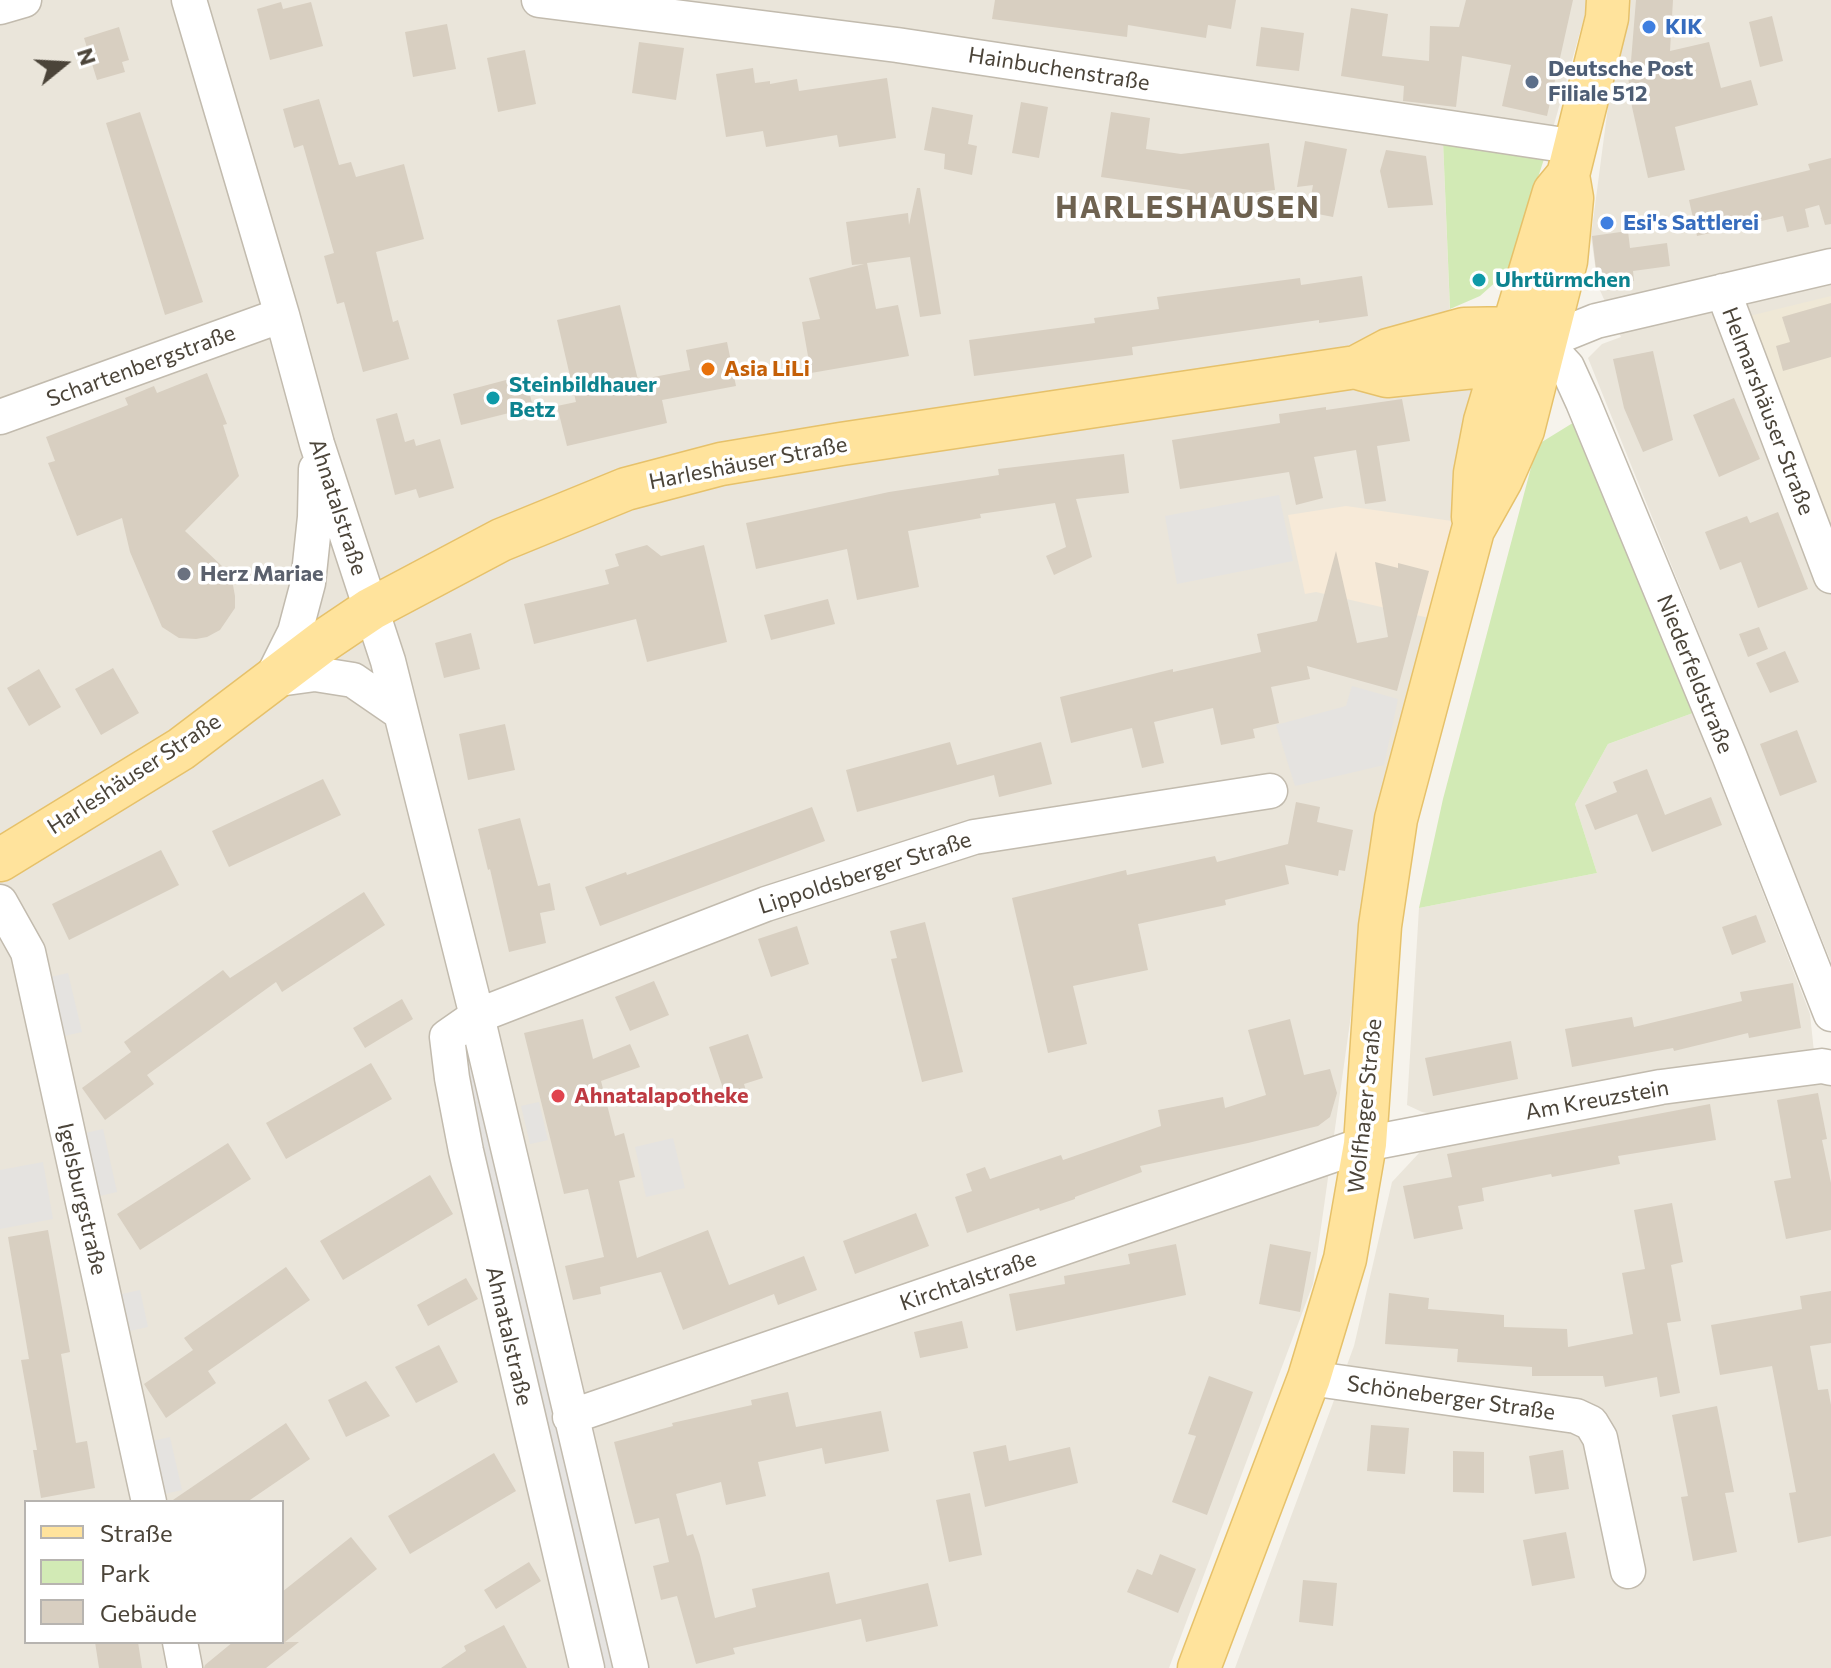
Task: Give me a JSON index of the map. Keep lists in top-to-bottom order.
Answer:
{
  "streets": {
    "main road": ["Harleshäuser Straße", "Wolfhager Straße"],
    "street": [
      "Hainbuchenstraße",
      "Schartenbergstraße",
      "Helmarshäuser Straße",
      "Ahnatalstraße",
      "Niederfeldstraße",
      "Lippoldsberger Straße",
      "Am Kreuzstein",
      "Igelsburgstraße",
      "Kirchtalstraße",
      "Schöneberger Straße"
    ]
  },
  "crossings": [
    ["Hainbuchenstraße", "Wolfhager Straße"],
    ["Schartenbergstraße", "Ahnatalstraße"],
    ["Helmarshäuser Straße", "Harleshäuser Straße"],
    ["Helmarshäuser Straße", "Niederfeldstraße"],
    ["Helmarshäuser Straße", "Wolfhager Straße"],
    ["Harleshäuser Straße", "Ahnatalstraße"],
    ["Harleshäuser Straße", "Niederfeldstraße"],
    ["Harleshäuser Straße", "Wolfhager Straße"],
    ["Ahnatalstraße", "Lippoldsberger Straße"],
    ["Ahnatalstraße", "Kirchtalstraße"],
    ["Niederfeldstraße", "Wolfhager Straße"],
    ["Am Kreuzstein", "Wolfhager Straße"],
    ["Am Kreuzstein", "Kirchtalstraße"],
    ["Wolfhager Straße", "Kirchtalstraße"],
    ["Wolfhager Straße", "Schöneberger Straße"]
  ],
  "districts": ["HARLESHAUSEN"],
  "places": [
    "KIK",
    "Deutsche Post Filiale 512",
    "Esi's Sattlerei",
    "Uhrtürmchen",
    "Asia LiLi",
    "Steinbildhauer Betz",
    "Herz Mariae",
    "Ahnatalapotheke"
  ],
  "legend": ["Straße", "Park", "Gebäude"],
  "north": "right"
}
